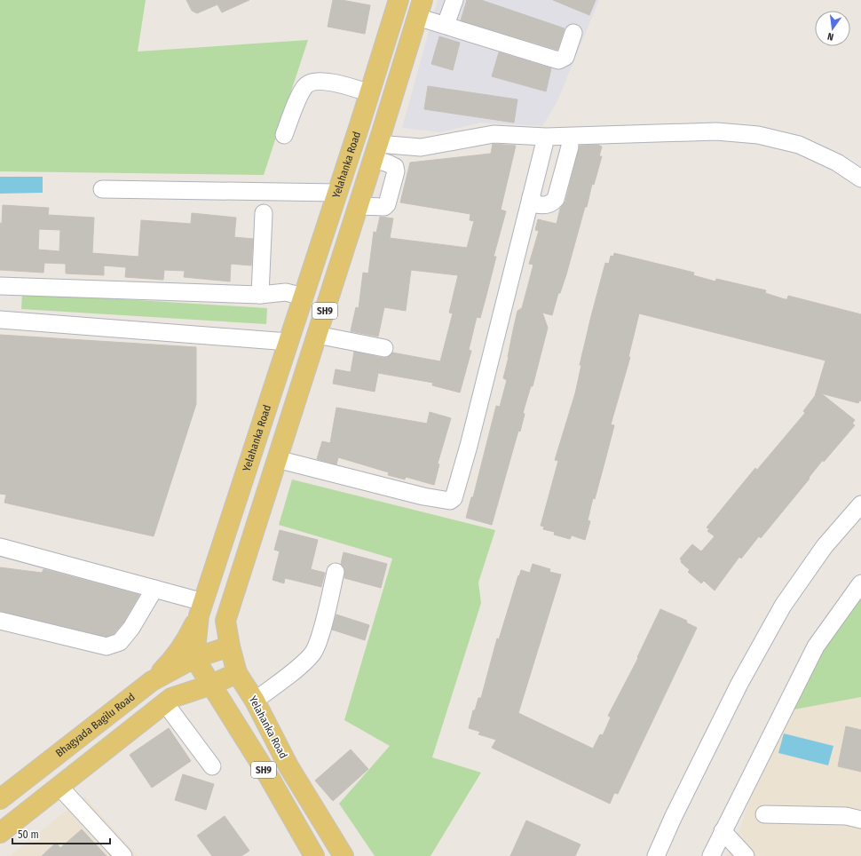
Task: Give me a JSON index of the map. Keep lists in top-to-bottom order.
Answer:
{
  "streets": {
    "main road": ["Yelahanka Road", "SH9", "Bhagyada Bagilu Road"]
  },
  "crossings": [
    ["Yelahanka Road", "SH9"],
    ["Yelahanka Road", "Bhagyada Bagilu Road"],
    ["SH9", "Bhagyada Bagilu Road"]
  ],
  "scale_bar": "50 m",
  "north": "bottom"
}
